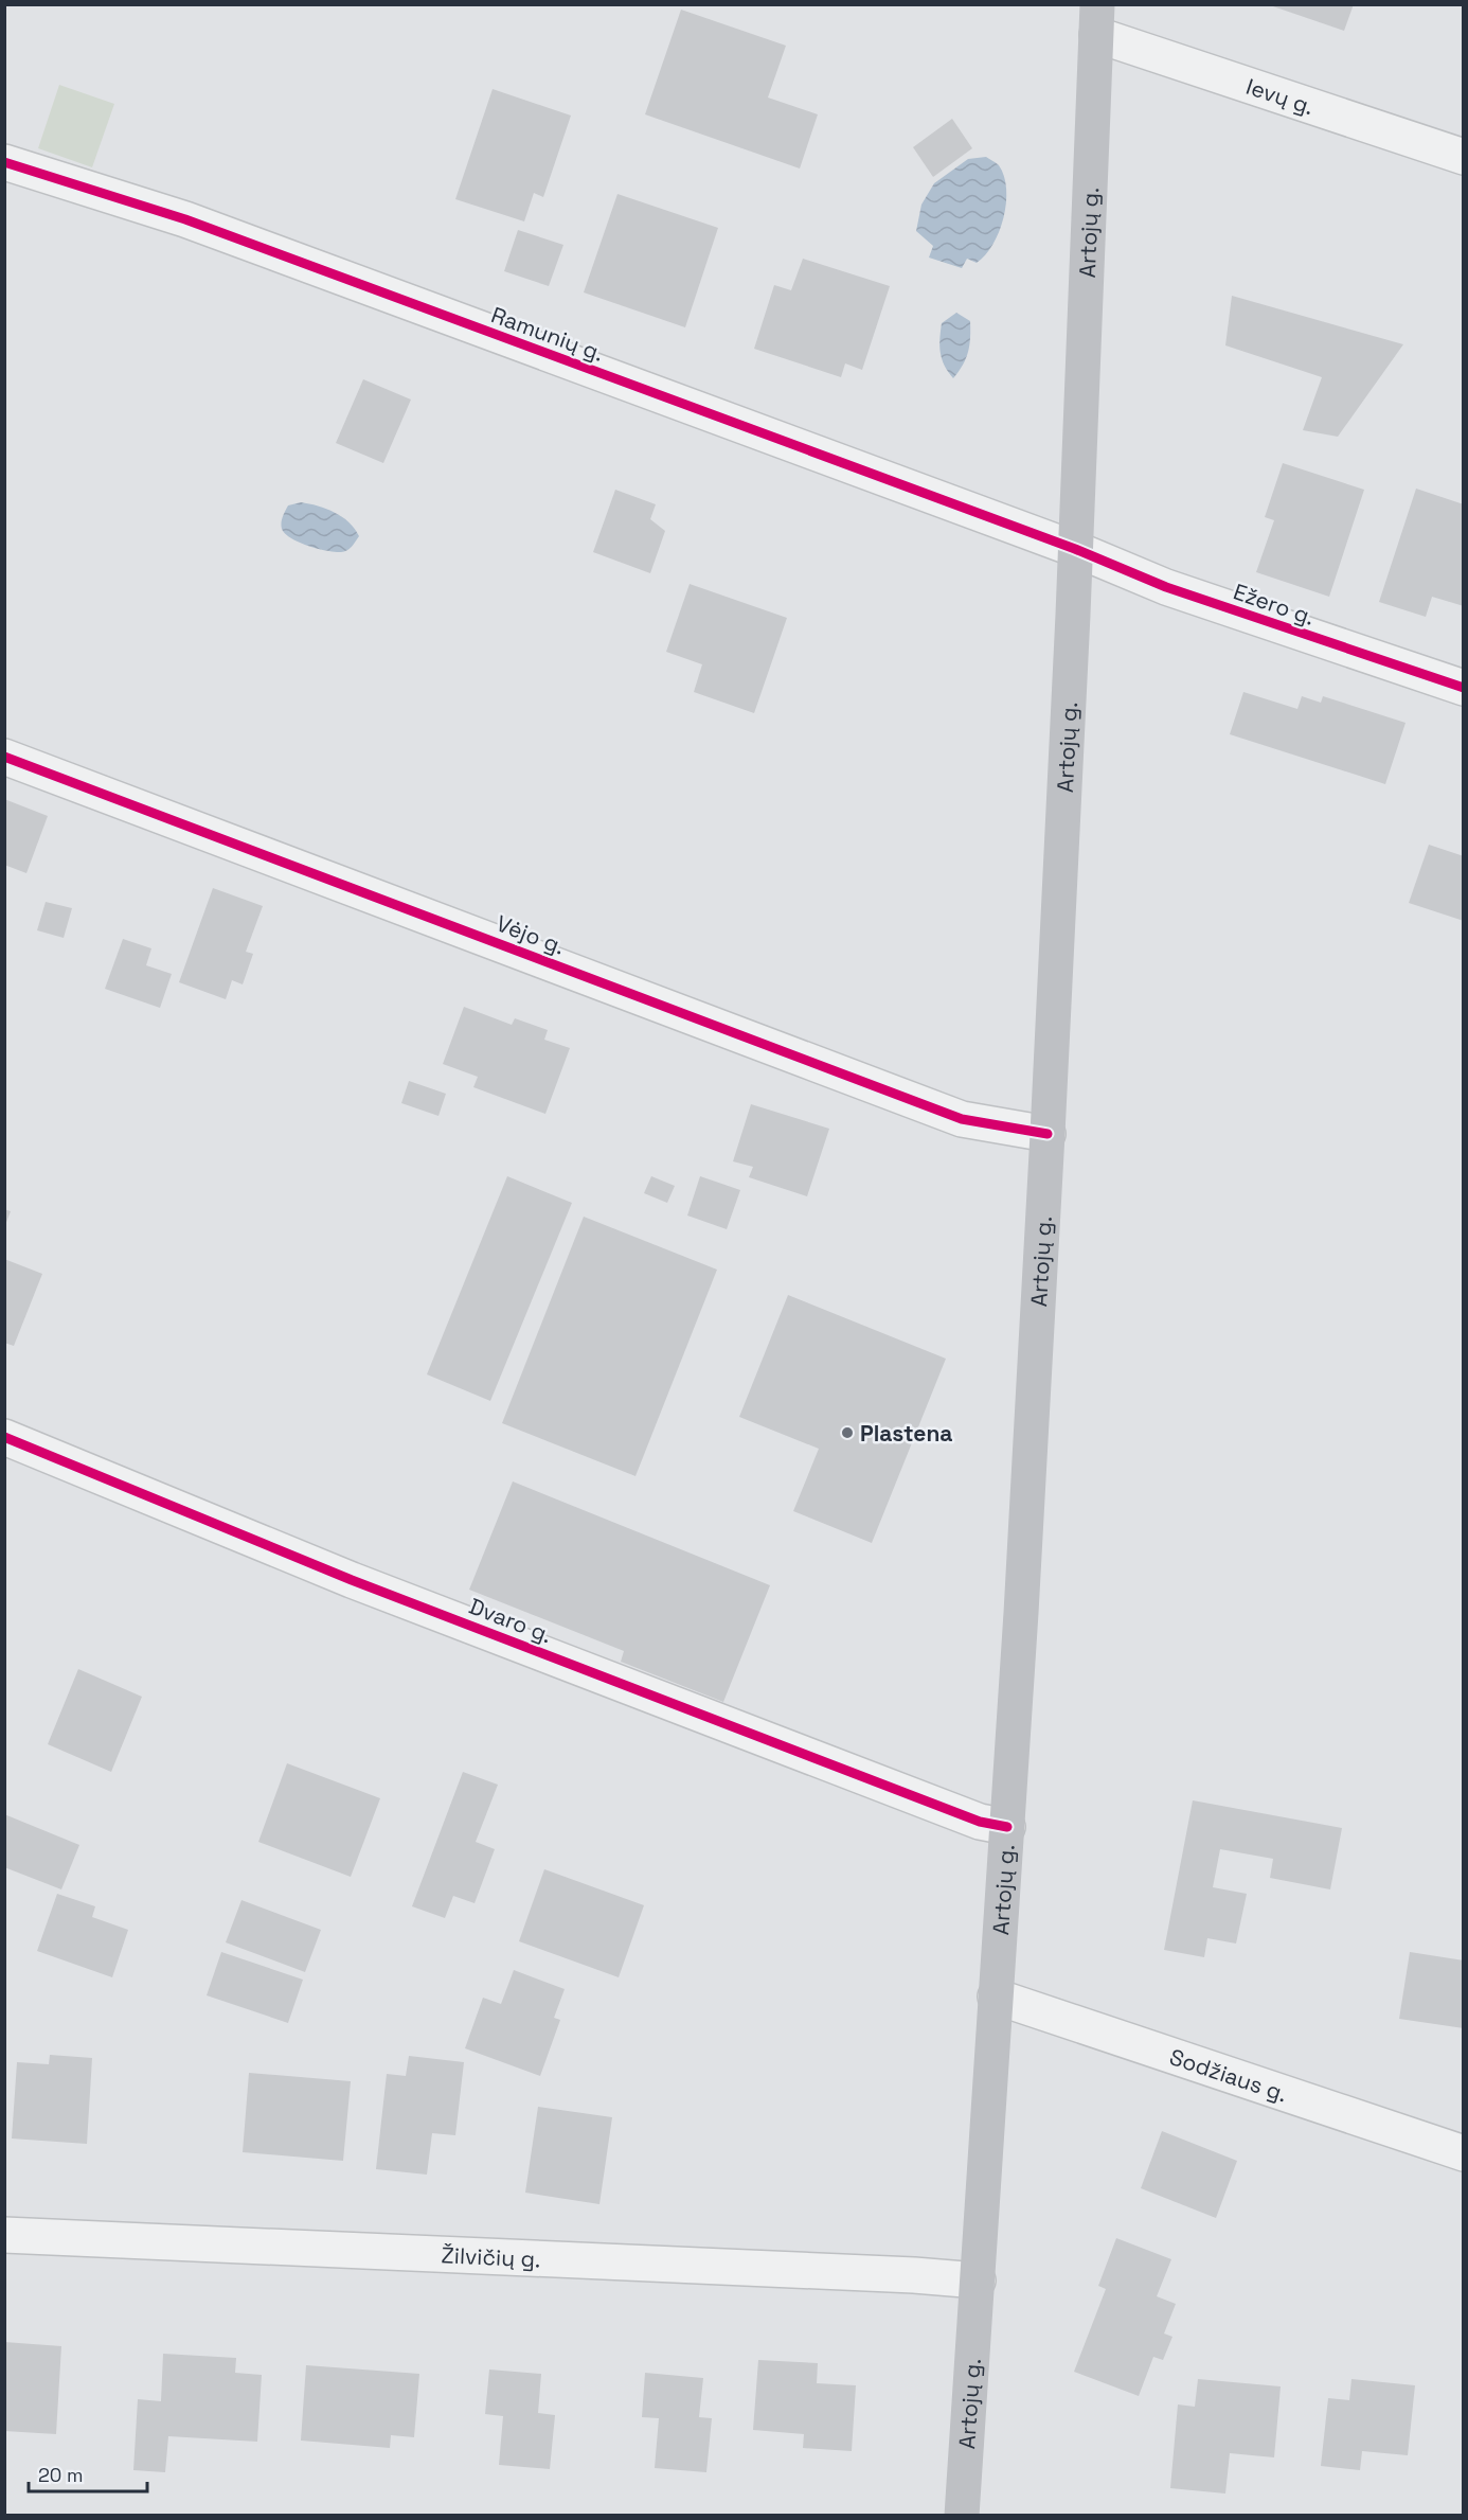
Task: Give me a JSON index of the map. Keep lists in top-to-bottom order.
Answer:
{
  "streets": {
    "main road": ["Artojų g."],
    "street": [
      "Ievų g.",
      "Ramunių g.",
      "Ežero g.",
      "Vėjo g.",
      "Dvaro g.",
      "Sodžiaus g.",
      "Žilvičių g."
    ]
  },
  "crossings": [
    ["Ievų g.", "Artojų g."],
    ["Artojų g.", "Ramunių g."],
    ["Artojų g.", "Ežero g."],
    ["Artojų g.", "Vėjo g."],
    ["Artojų g.", "Dvaro g."],
    ["Artojų g.", "Sodžiaus g."],
    ["Artojų g.", "Žilvičių g."],
    ["Ramunių g.", "Ežero g."]
  ],
  "places": ["Plastena"],
  "scale_bar": "20 m"
}
